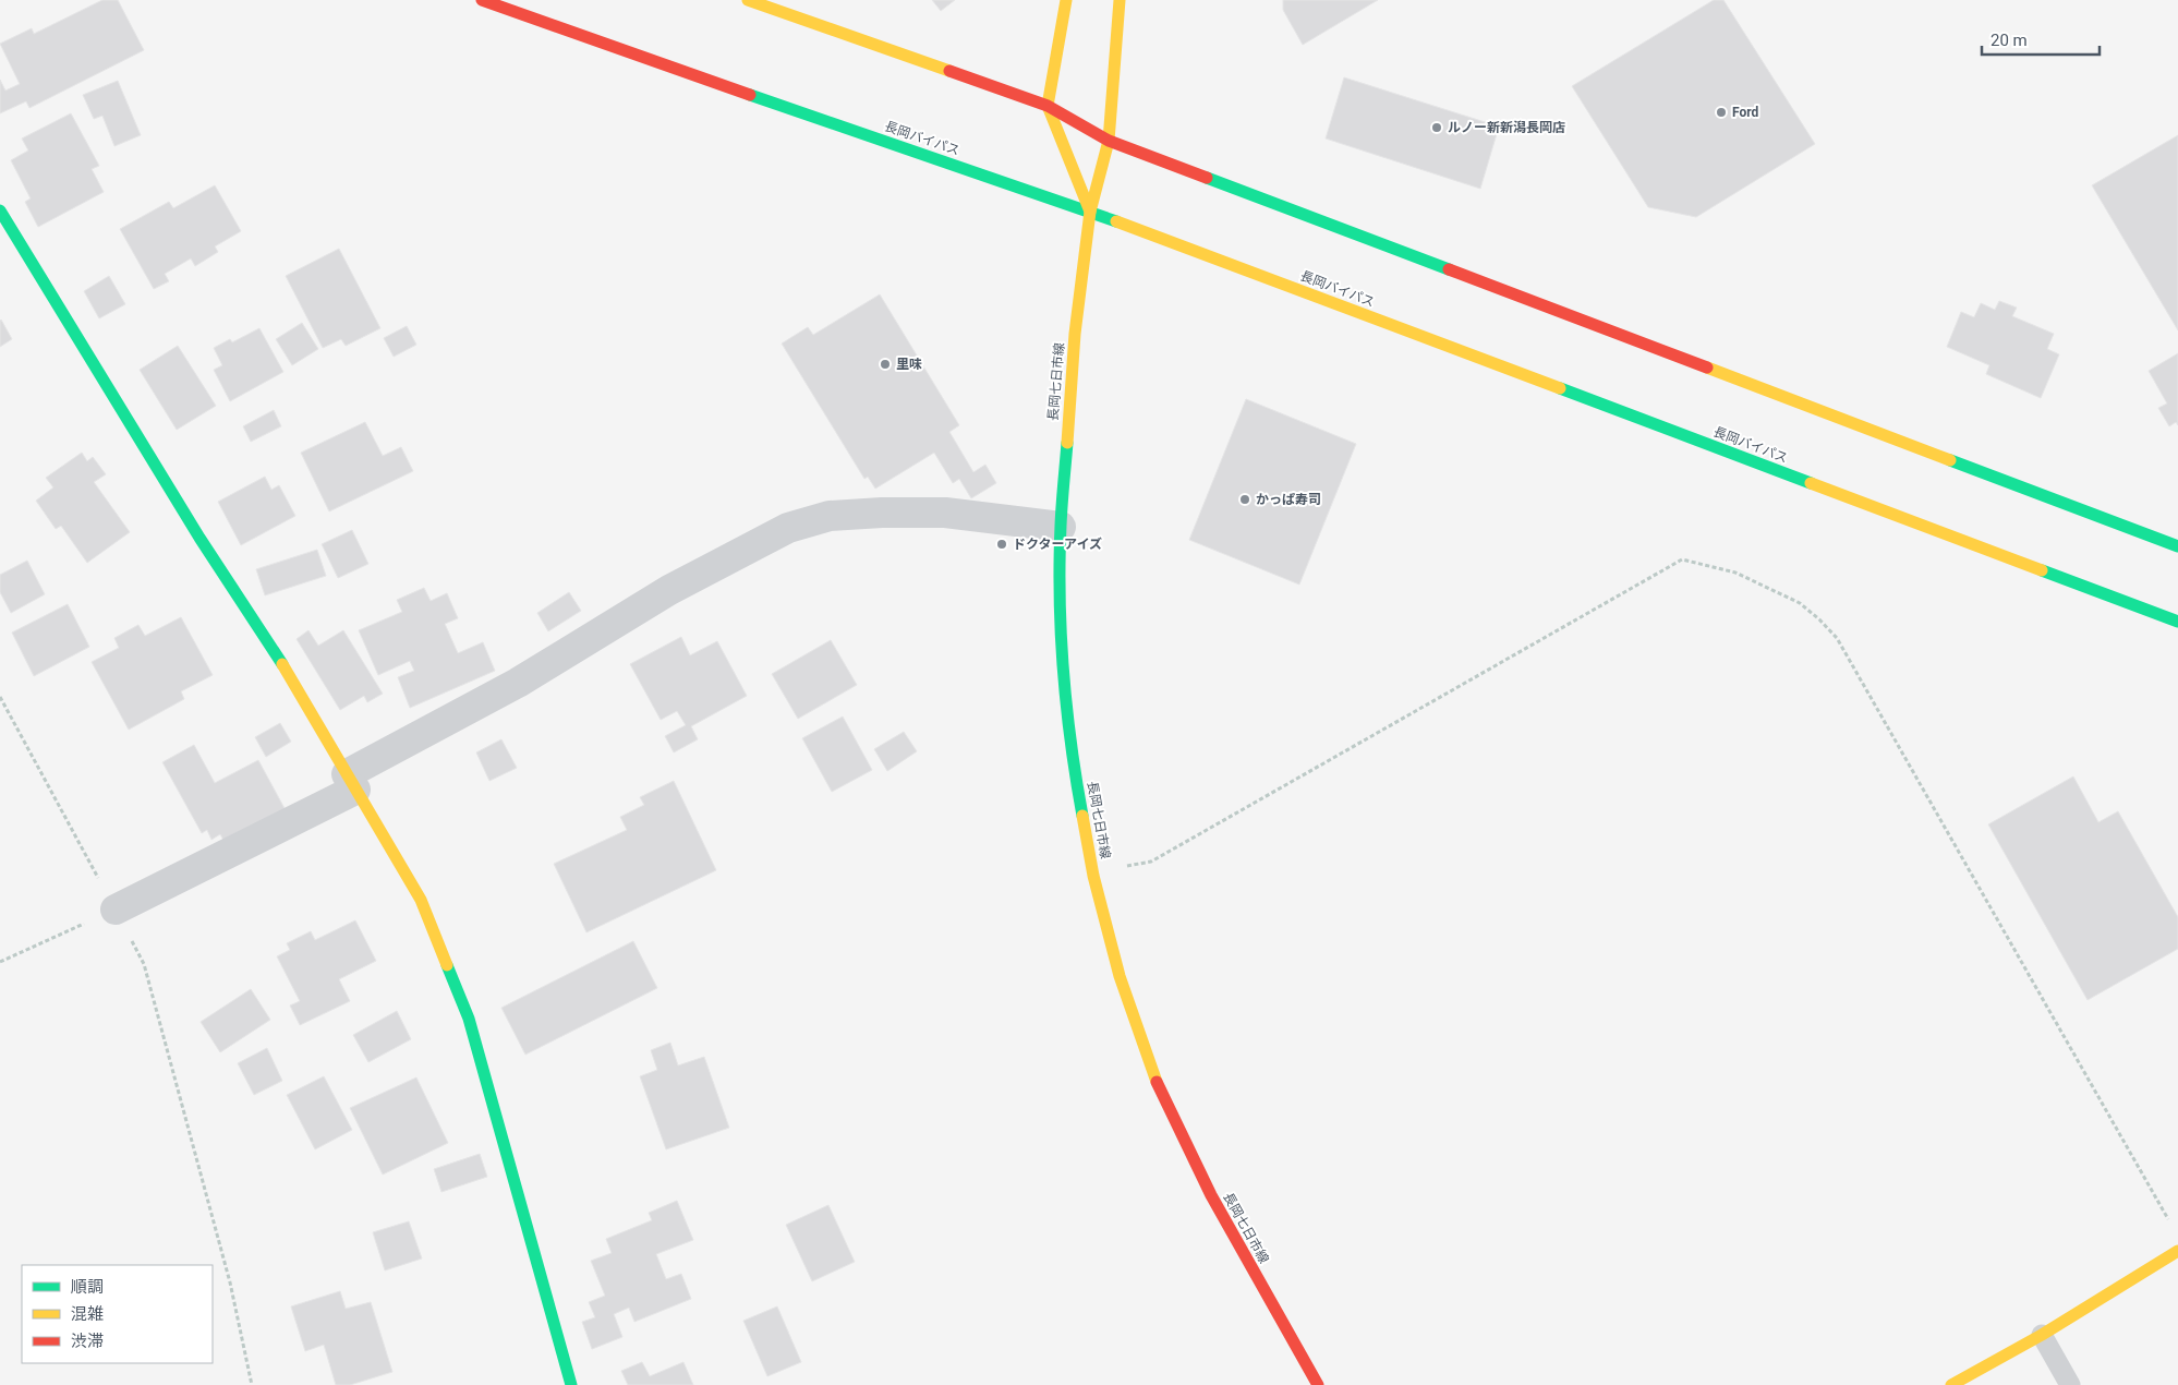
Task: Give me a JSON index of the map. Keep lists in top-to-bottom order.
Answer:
{
  "streets": {
    "main road": ["長岡バイパス", "長岡七日市線"]
  },
  "crossings": [
    ["長岡バイパス", "長岡七日市線"]
  ],
  "places": [
    "Ford",
    "ルノー新新潟長岡店",
    "里味",
    "かっぱ寿司",
    "ドクターアイズ"
  ],
  "legend": ["順調", "混雑", "渋滞"],
  "scale_bar": "20 m"
}
